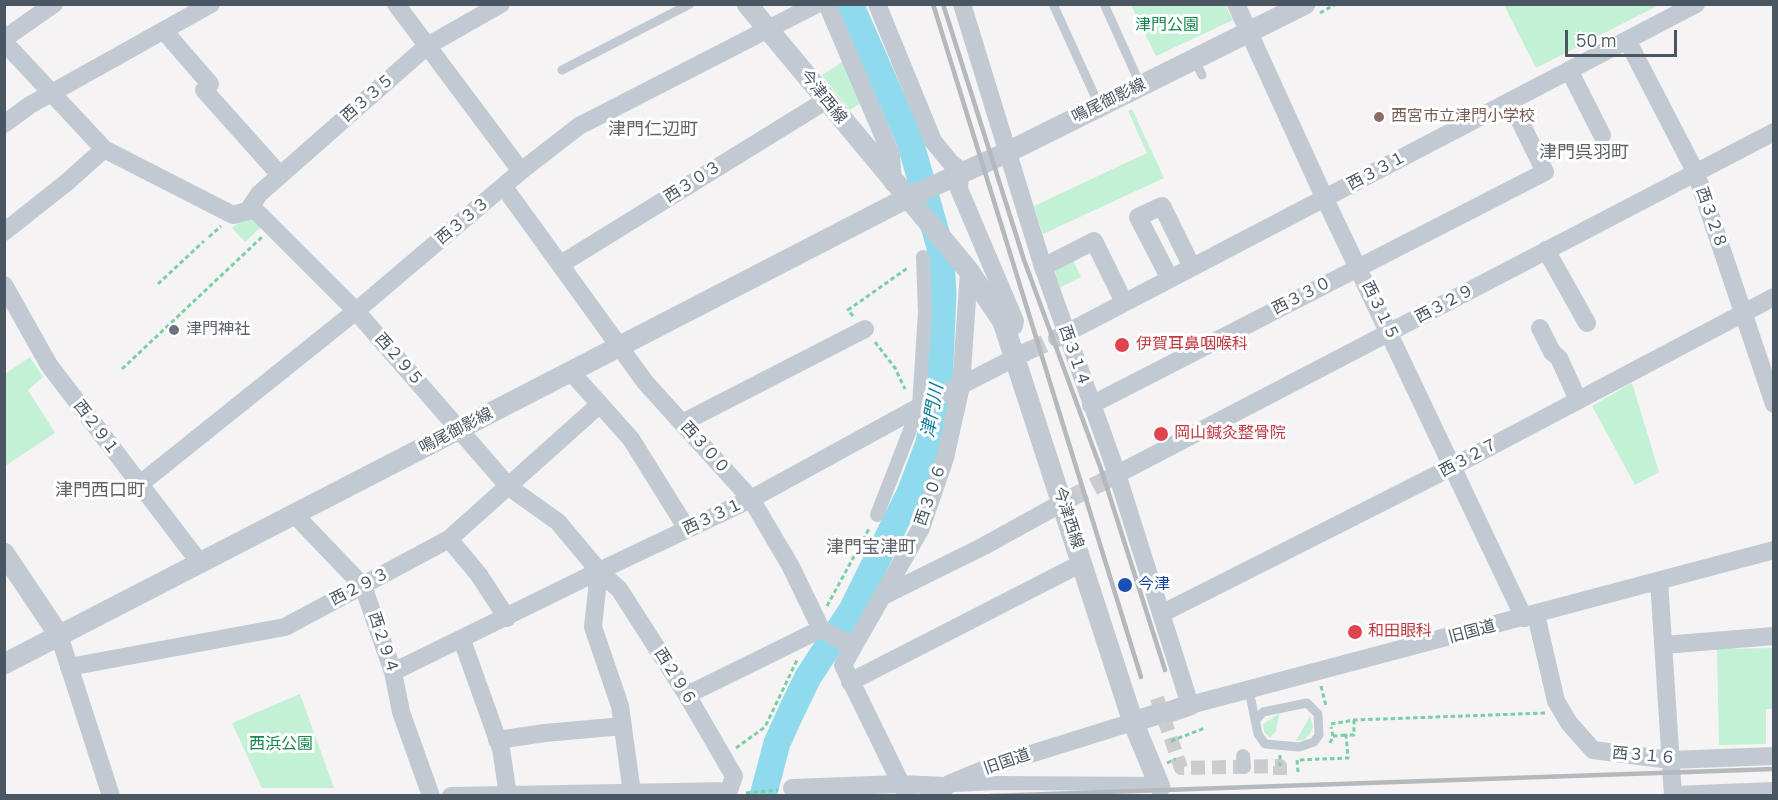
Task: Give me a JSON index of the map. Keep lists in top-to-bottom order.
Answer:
{
  "streets": {
    "street": [
      "今津西線",
      "西３３５",
      "鳴尾御影線",
      "西３３１",
      "西３０３",
      "西３２８",
      "西３３３",
      "西３３０",
      "西３２９",
      "西３１５",
      "西３１４",
      "西２９５",
      "西２９１",
      "西３００",
      "西３２７",
      "西３０６",
      "西２９３",
      "旧国道",
      "西２９４",
      "西２９６",
      "西３１６"
    ]
  },
  "crossings": [
    ["今津西線", "鳴尾御影線"],
    ["今津西線", "西３３１"],
    ["今津西線", "西３０３"],
    ["今津西線", "西３３３"],
    ["今津西線", "西３０６"],
    ["今津西線", "旧国道"],
    ["西３３５", "西２９５"],
    ["鳴尾御影線", "西３１５"],
    ["鳴尾御影線", "西３１４"],
    ["鳴尾御影線", "西２９５"],
    ["鳴尾御影線", "西２９１"],
    ["鳴尾御影線", "西３００"],
    ["鳴尾御影線", "西２９４"],
    ["西３３１", "西３２８"],
    ["西３３１", "西３３０"],
    ["西３３１", "西３１５"],
    ["西３３１", "西３１４"],
    ["西３３１", "西２９５"],
    ["西３３１", "西３００"],
    ["西３３１", "西３０６"],
    ["西３３１", "西２９４"],
    ["西３３１", "西２９６"],
    ["西３０３", "西３００"],
    ["西３２８", "西３２９"],
    ["西３２８", "西３２７"],
    ["西３３３", "西２９５"],
    ["西３３３", "西２９１"],
    ["西３３３", "西３００"],
    ["西３３０", "西３１５"],
    ["西３３０", "西３１４"],
    ["西３２９", "西３１５"],
    ["西３２９", "西３１４"],
    ["西３１５", "西３２７"],
    ["西３１５", "旧国道"],
    ["西３１５", "西３１６"],
    ["西３１４", "西３２７"],
    ["西３１４", "旧国道"],
    ["西２９５", "西２９３"],
    ["西２９５", "西２９６"],
    ["西２９３", "西２９４"],
    ["旧国道", "西３１６"]
  ],
  "districts": [
    "津門仁辺町",
    "津門呉羽町",
    "津門西口町",
    "津門宝津町"
  ],
  "water": ["津門川"],
  "parks": ["津門公園", "西浜公園"],
  "places": [
    "西宮市立津門小学校",
    "津門神社",
    "伊賀耳鼻咽喉科",
    "岡山鍼灸整骨院",
    "今津",
    "和田眼科"
  ],
  "scale_bar": "50 m"
}
